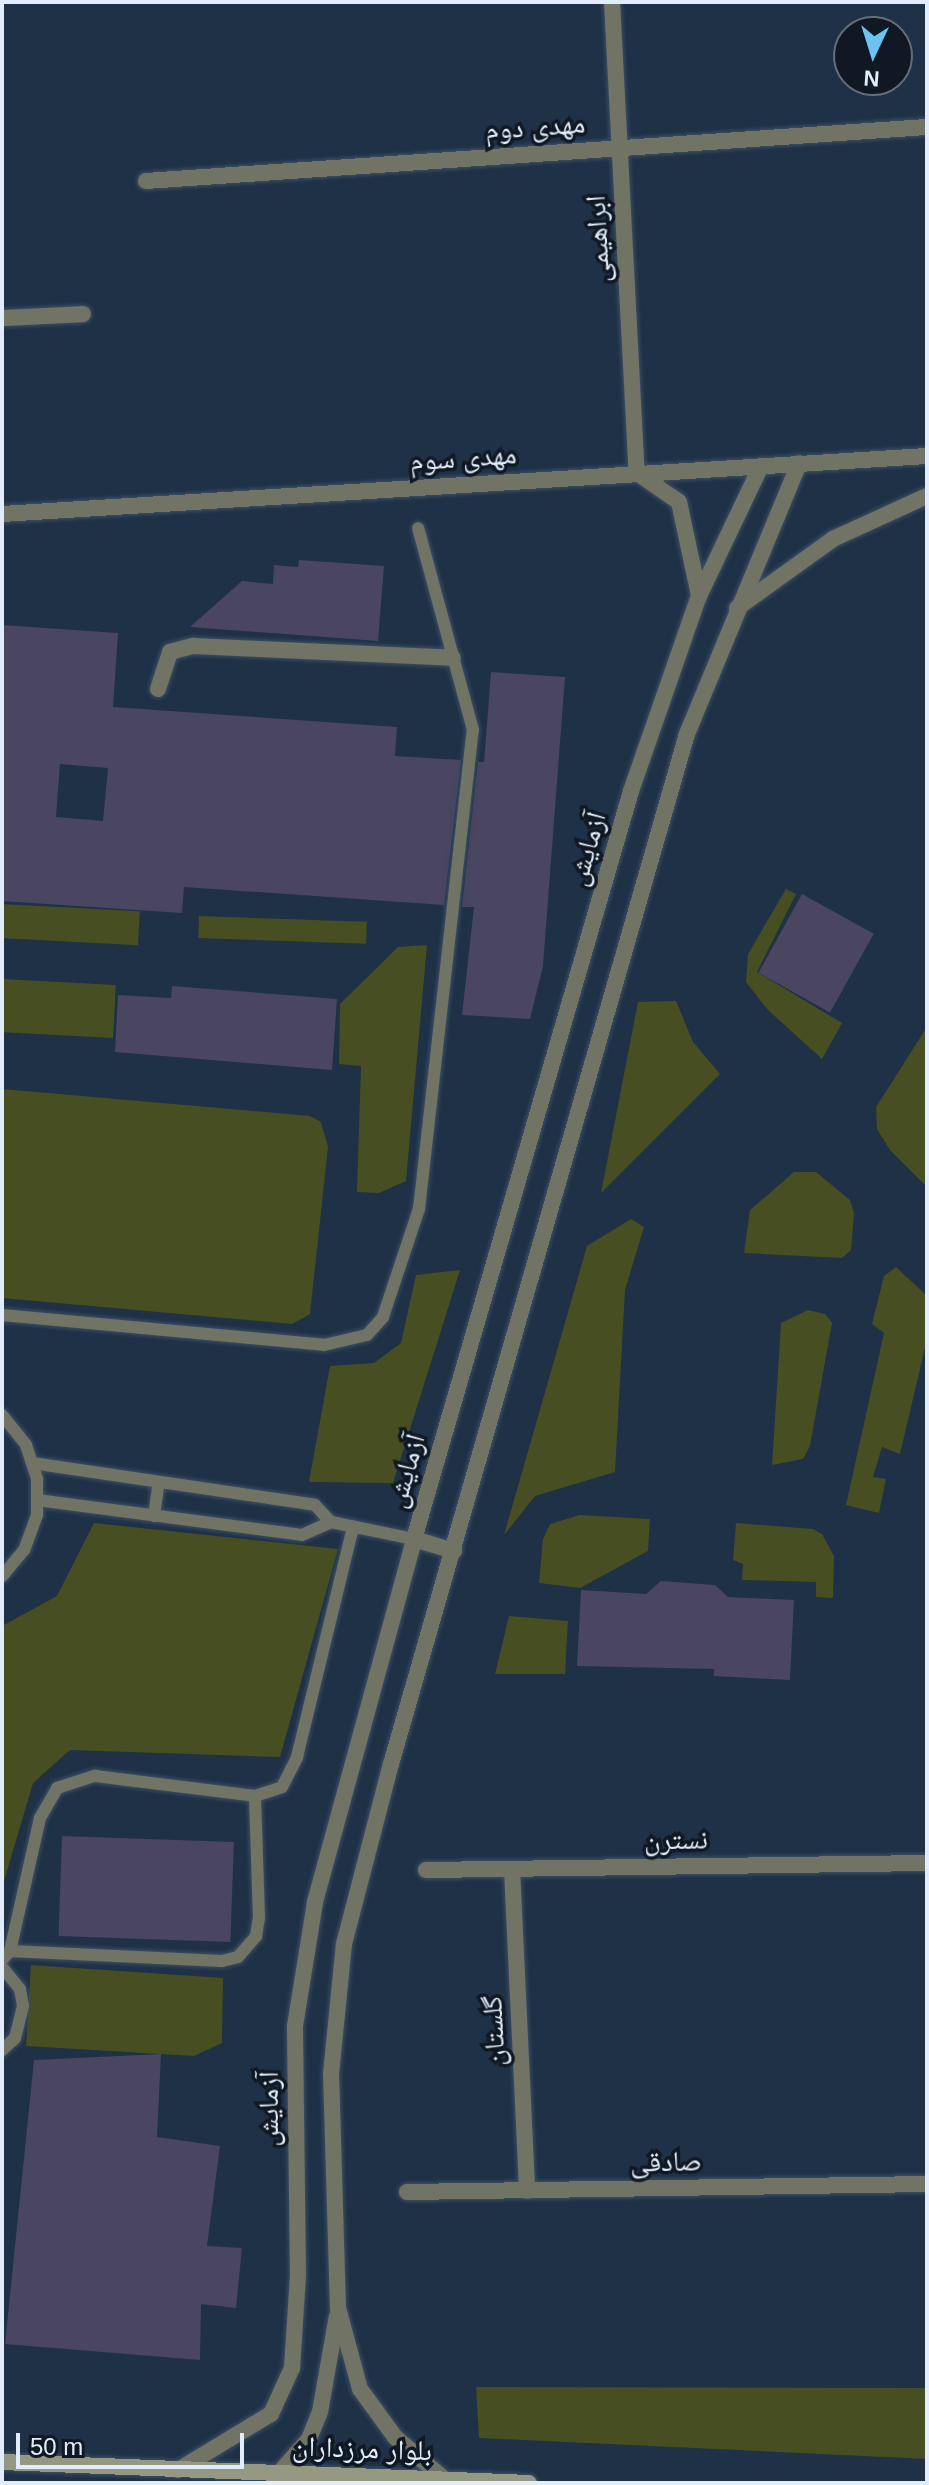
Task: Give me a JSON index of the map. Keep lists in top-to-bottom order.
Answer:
{
  "streets": {
    "main road": ["بلوار مرزداران"],
    "street": [
      "مهدی دوم",
      "ابراهیمی",
      "مهدی سوم",
      "آزمایش",
      "نسترن",
      "گلستان",
      "صادقی"
    ]
  },
  "crossings": [
    ["مهدی دوم", "ابراهیمی"],
    ["ابراهیمی", "مهدی سوم"],
    ["مهدی سوم", "آزمایش"],
    ["آزمایش", "بلوار مرزداران"],
    ["نسترن", "گلستان"],
    ["گلستان", "صادقی"]
  ],
  "scale_bar": "50 m",
  "north": "bottom"
}
